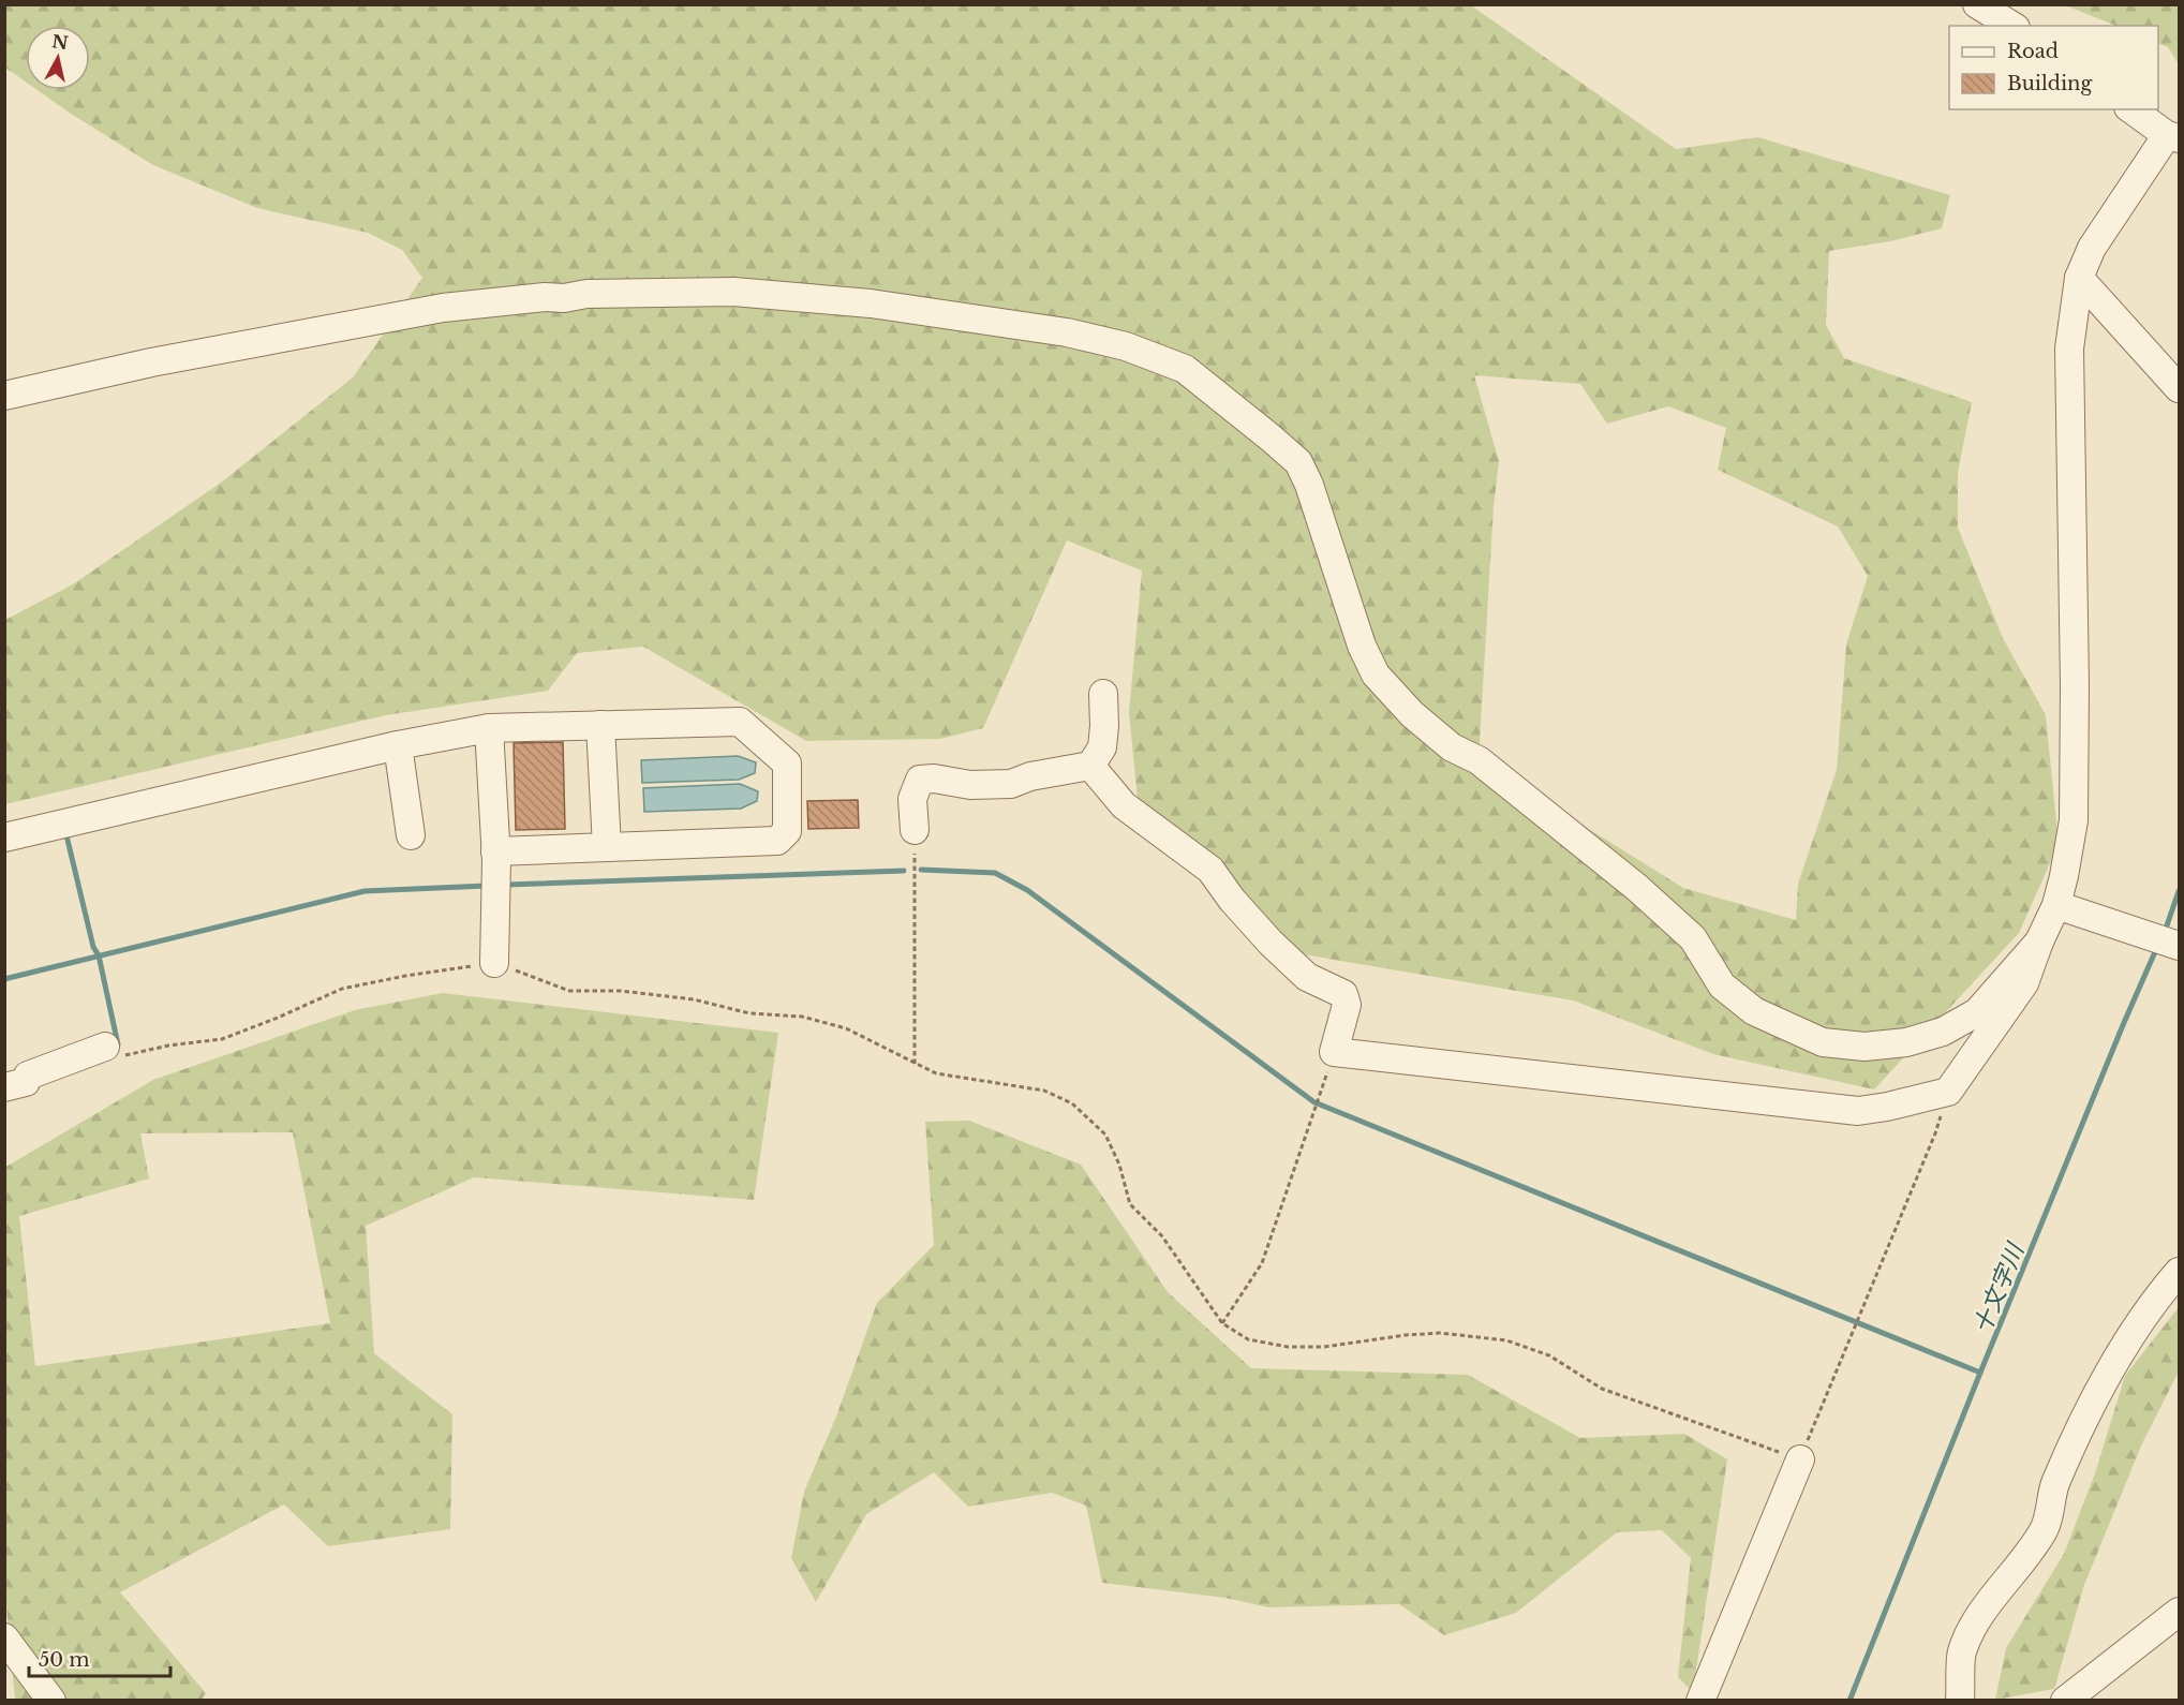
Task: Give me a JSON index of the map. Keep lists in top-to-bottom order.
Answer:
{
  "water": ["十文字川"],
  "legend": ["Road", "Building"],
  "scale_bar": "50 m",
  "north": "top"
}
